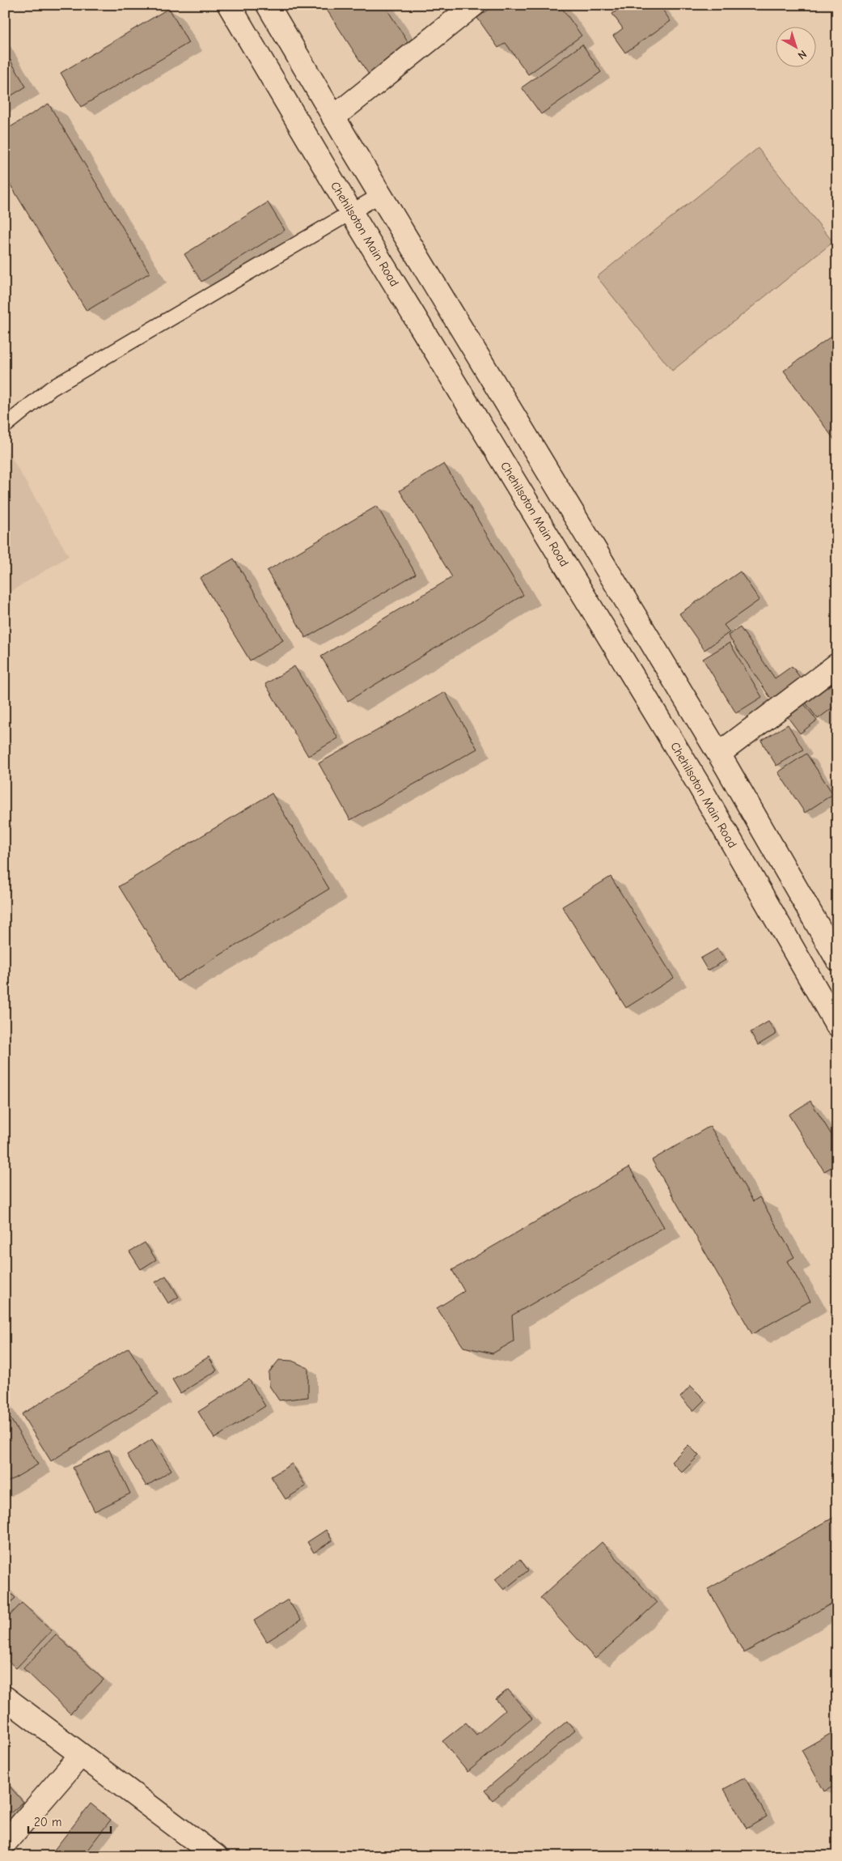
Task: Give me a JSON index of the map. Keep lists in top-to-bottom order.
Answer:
{
  "streets": {
    "main road": ["Chehilsoton Main Road"]
  },
  "scale_bar": "20 m",
  "north": "bottom right"
}
